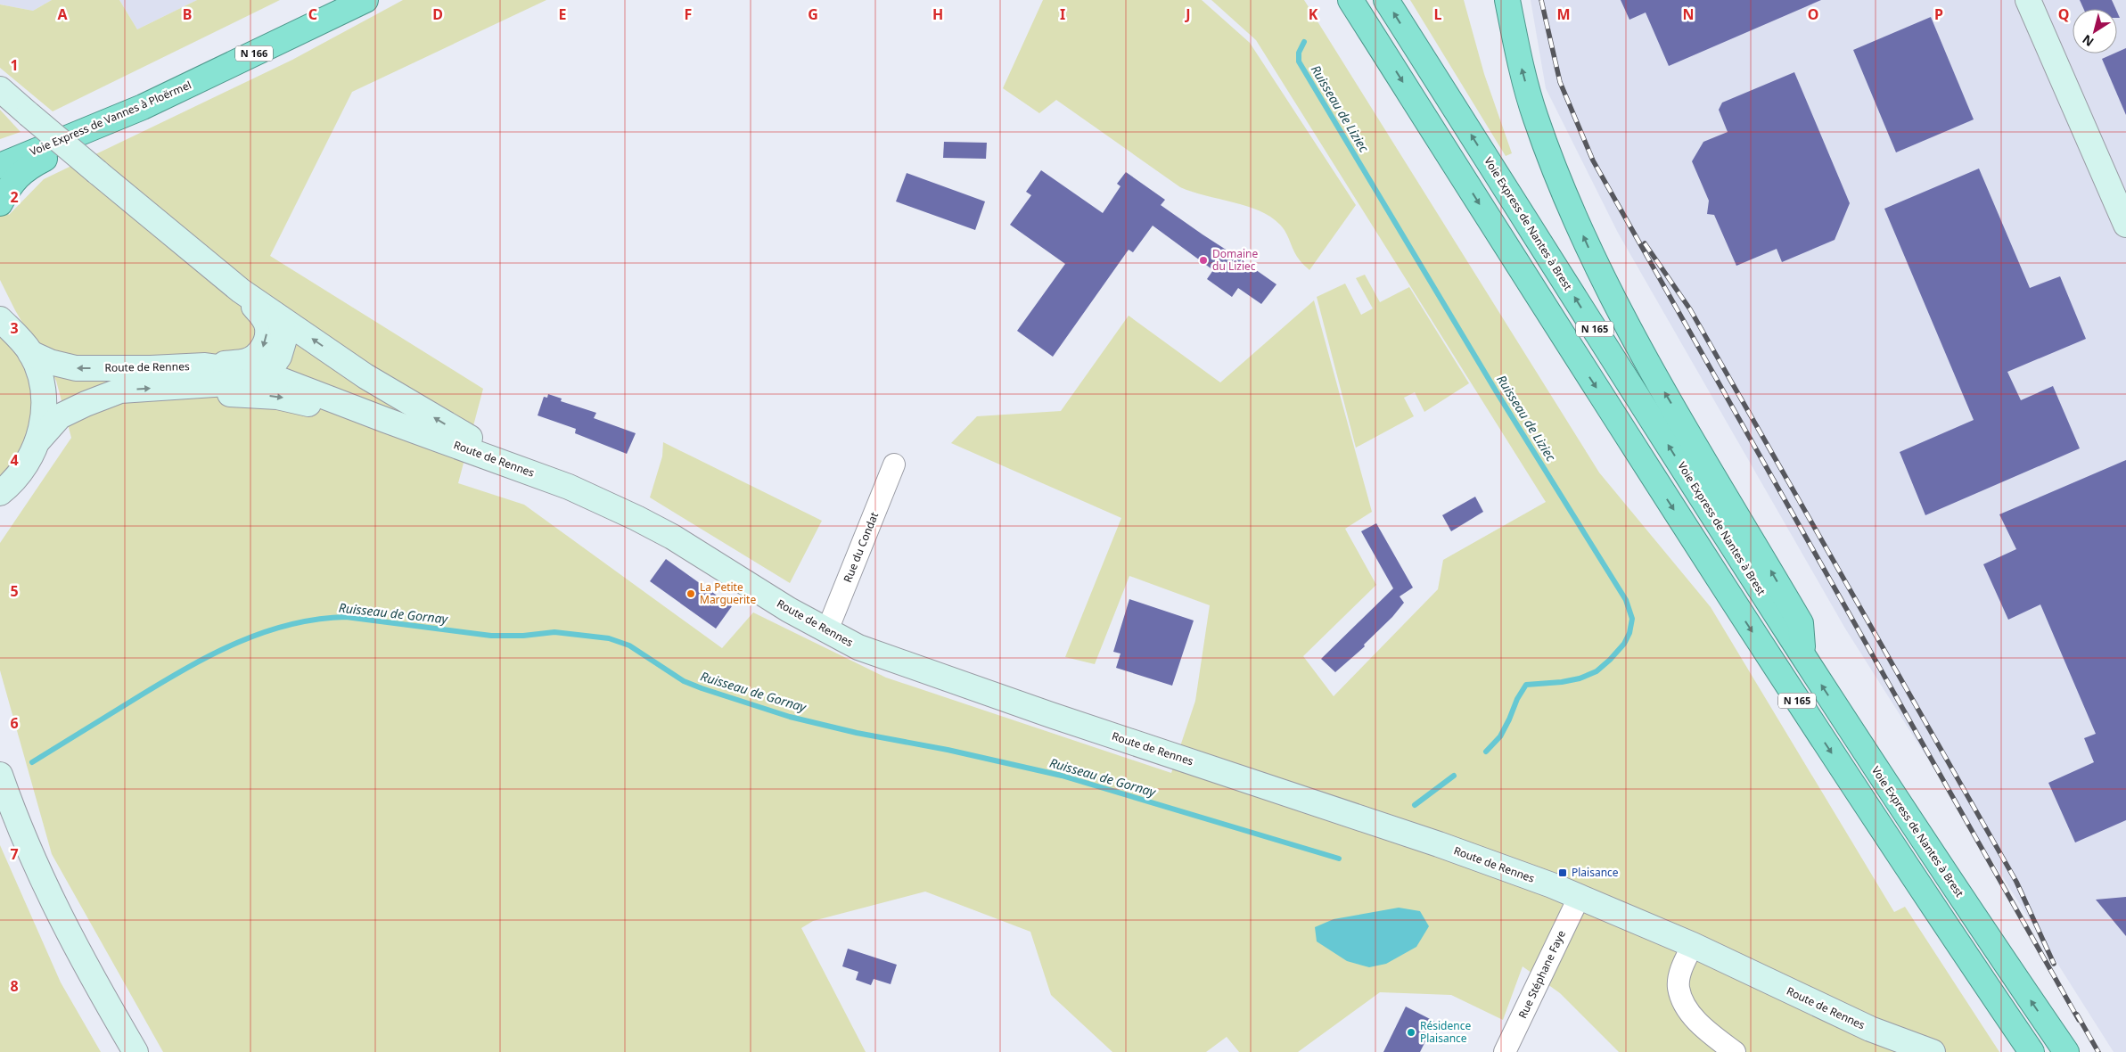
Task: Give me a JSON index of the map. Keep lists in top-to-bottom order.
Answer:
{
  "streets": {
    "highway": [
      "N 166",
      "Voie Express de Vannes à Ploërmel",
      "Voie Express de Nantes à Brest",
      "N 165"
    ],
    "main road": ["Route de Rennes"],
    "street": ["Rue du Condat", "Rue Stéphane Faye"]
  },
  "crossings": [
    ["Route de Rennes", "Rue du Condat"],
    ["Route de Rennes", "Rue Stéphane Faye"]
  ],
  "water": ["Ruisseau de Liziec", "Ruisseau de Gornay"],
  "places": {
    "other": ["Domaine du Liziec", "La Petite Marguerite", "Résidence Plaisance"],
    "transit": ["Plaisance"]
  },
  "north": "bottom left",
  "grid": {
    "columns": [
      "A",
      "B",
      "C",
      "D",
      "E",
      "F",
      "G",
      "H",
      "I",
      "J",
      "K",
      "L",
      "M",
      "N",
      "O",
      "P",
      "Q"
    ],
    "rows": [
      "1",
      "2",
      "3",
      "4",
      "5",
      "6",
      "7",
      "8"
    ]
  }
}
